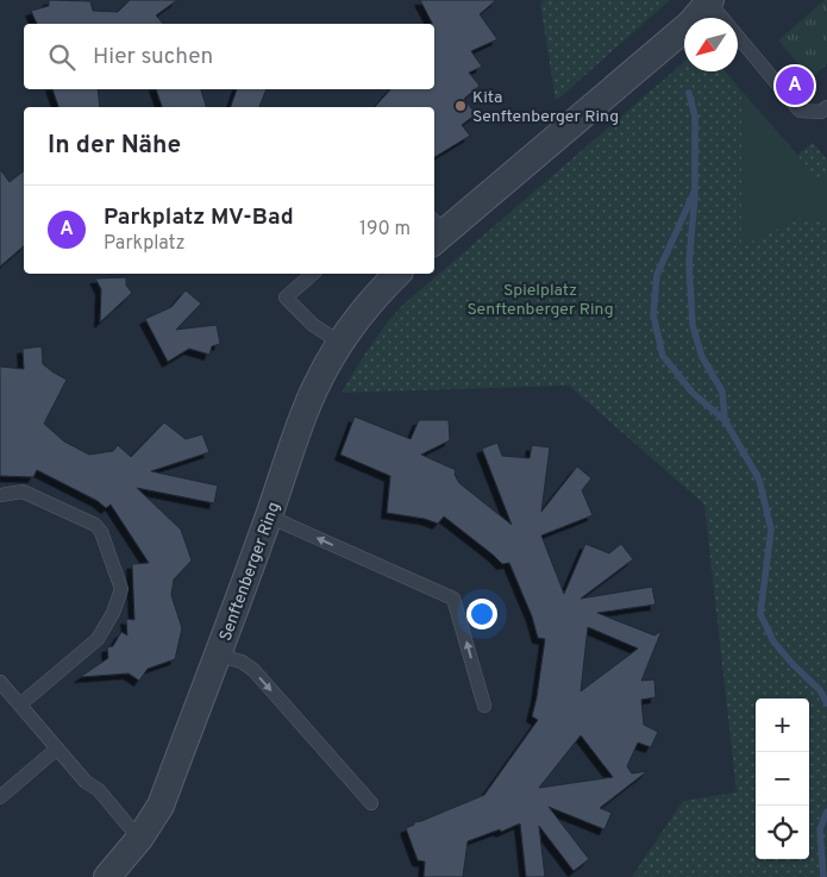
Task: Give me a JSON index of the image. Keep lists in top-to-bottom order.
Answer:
{
  "streets": {
    "street": ["Senftenberger Ring"]
  },
  "parks": ["Spielplatz Senftenberger Ring"],
  "places": ["Kita Senftenberger Ring"],
  "north": "bottom left",
  "page": {
    "search": "Hier suchen",
    "pins": "A",
    "heading": "In der Nähe",
    "list": [
      {
        "mark": "A",
        "name": "Parkplatz MV-Bad",
        "note": "Parkplatz",
        "value": "190 m"
      }
    ],
    "map_buttons": ["+", "−"]
  }
}
